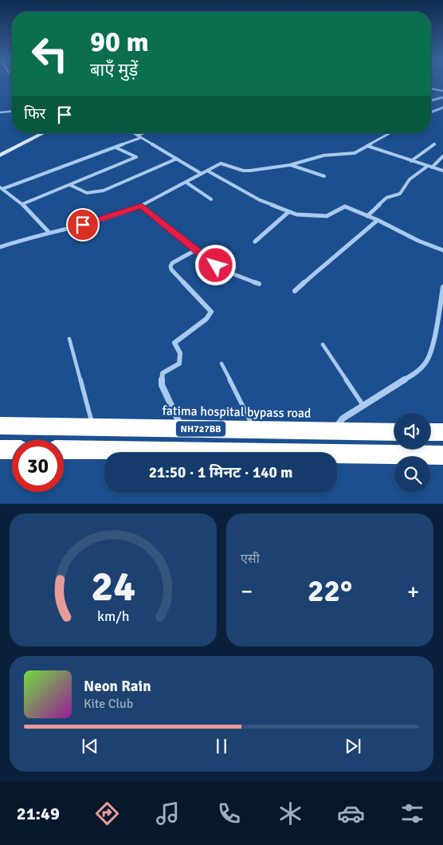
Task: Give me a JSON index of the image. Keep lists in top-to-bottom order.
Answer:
{
  "streets": {
    "highway": ["fatima hospital bypass road", "NH727BB"]
  },
  "page": {
    "turn": ["90 m", "बाएँ मुड़ें"],
    "then": "फिर",
    "limit": "30",
    "trip": "21:50 · 1 मिनट · 140 m",
    "tile": "एसी",
    "heat": ["−", "22°", "+"],
    "song": ["Neon Rain", "Kite Club"],
    "tabs": "21:49",
    "gauge": ["24", "km/h"]
  }
}
